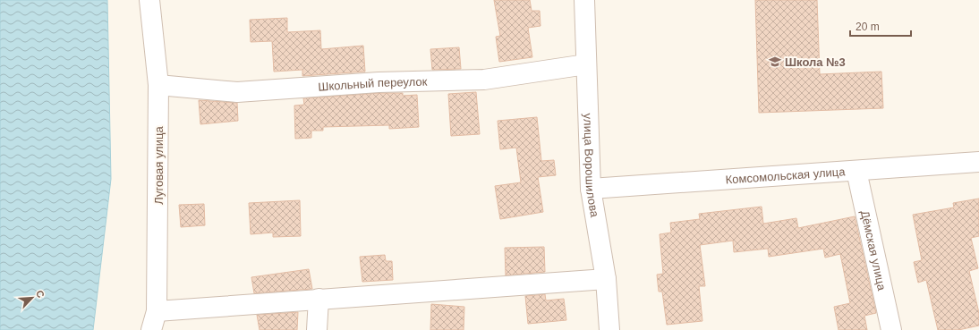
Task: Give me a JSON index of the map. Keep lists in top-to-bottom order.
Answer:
{
  "streets": {
    "street": [
      "Школьный переулок",
      "Луговая улица",
      "улица Ворошилова",
      "Комсомольская улица",
      "Дёмская улица"
    ]
  },
  "crossings": [
    ["Школьный переулок", "Луговая улица"],
    ["Школьный переулок", "улица Ворошилова"],
    ["улица Ворошилова", "Комсомольская улица"],
    ["Комсомольская улица", "Дёмская улица"]
  ],
  "places": {
    "school or university": ["Школа №3"]
  },
  "scale_bar": "20 m",
  "north": "top right"
}
